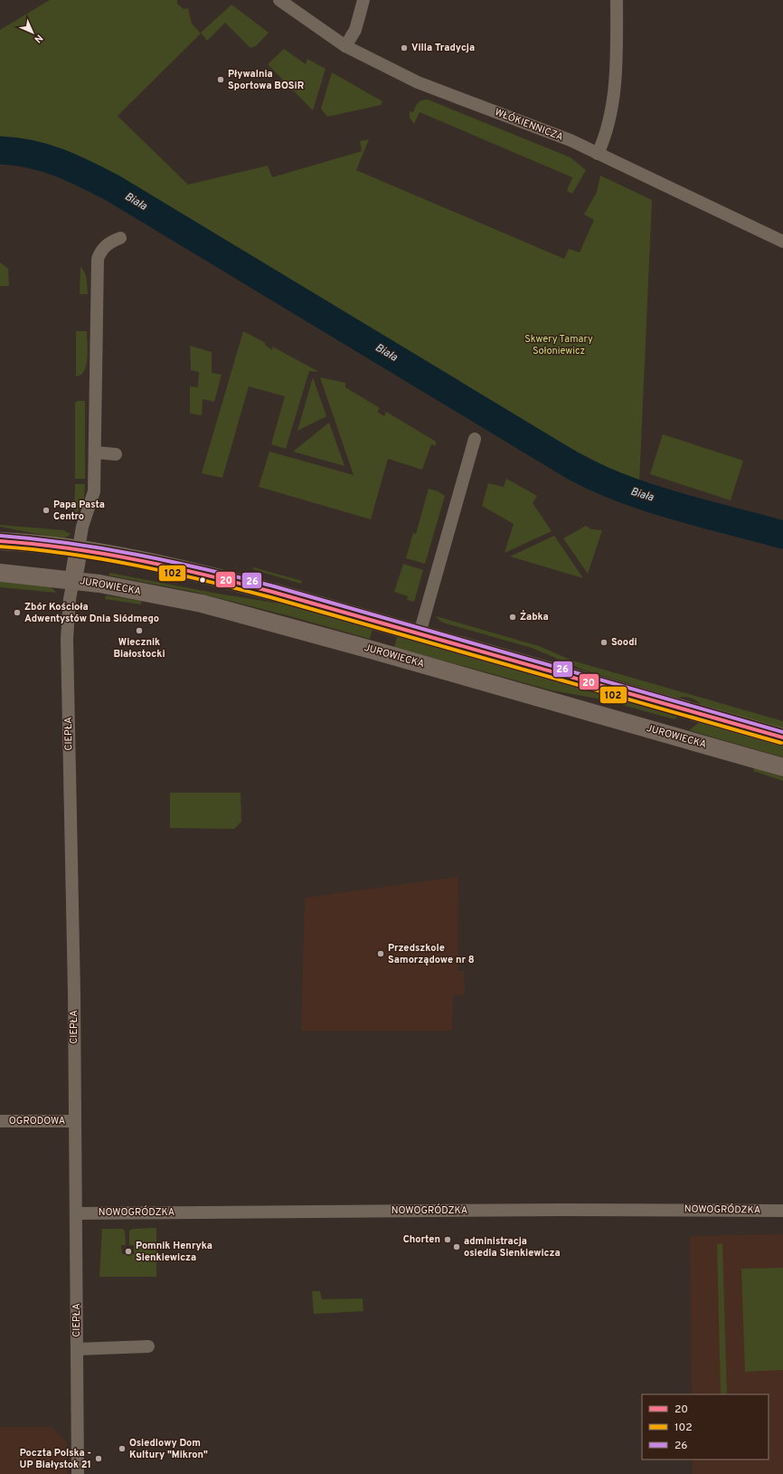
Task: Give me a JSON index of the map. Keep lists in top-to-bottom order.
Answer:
{
  "streets": {
    "street": [
      "WŁÓKIENNICZA",
      "JUROWIECKA",
      "CIEPŁA",
      "OGRODOWA",
      "NOWOGRÓDZKA"
    ]
  },
  "crossings": [
    ["JUROWIECKA", "CIEPŁA"],
    ["CIEPŁA", "OGRODOWA"],
    ["CIEPŁA", "NOWOGRÓDZKA"]
  ],
  "water": ["Biała"],
  "parks": ["Skwery Tamary Sołoniewicz"],
  "places": [
    "Villa Tradycja",
    "Pływalnia Sportowa BOSiR",
    "Papa Pasta Centro",
    "Zbór Kościoła Adwentystów Dnia Siódmego",
    "Żabka",
    "Wiecznik Białostocki",
    "Soodi",
    "Przedszkole Samorządowe nr 8",
    "Chorten",
    "administracja osiedla Sienkiewicza",
    "Pomnik Henryka Sienkiewicza",
    "Osiedlowy Dom Kultury \"Mikron\"",
    "Poczta Polska - UP Białystok 21"
  ],
  "lines": ["transit line 26", "transit line 20", "transit line 102"],
  "legend": ["20", "102", "26"],
  "north": "bottom right"
}
